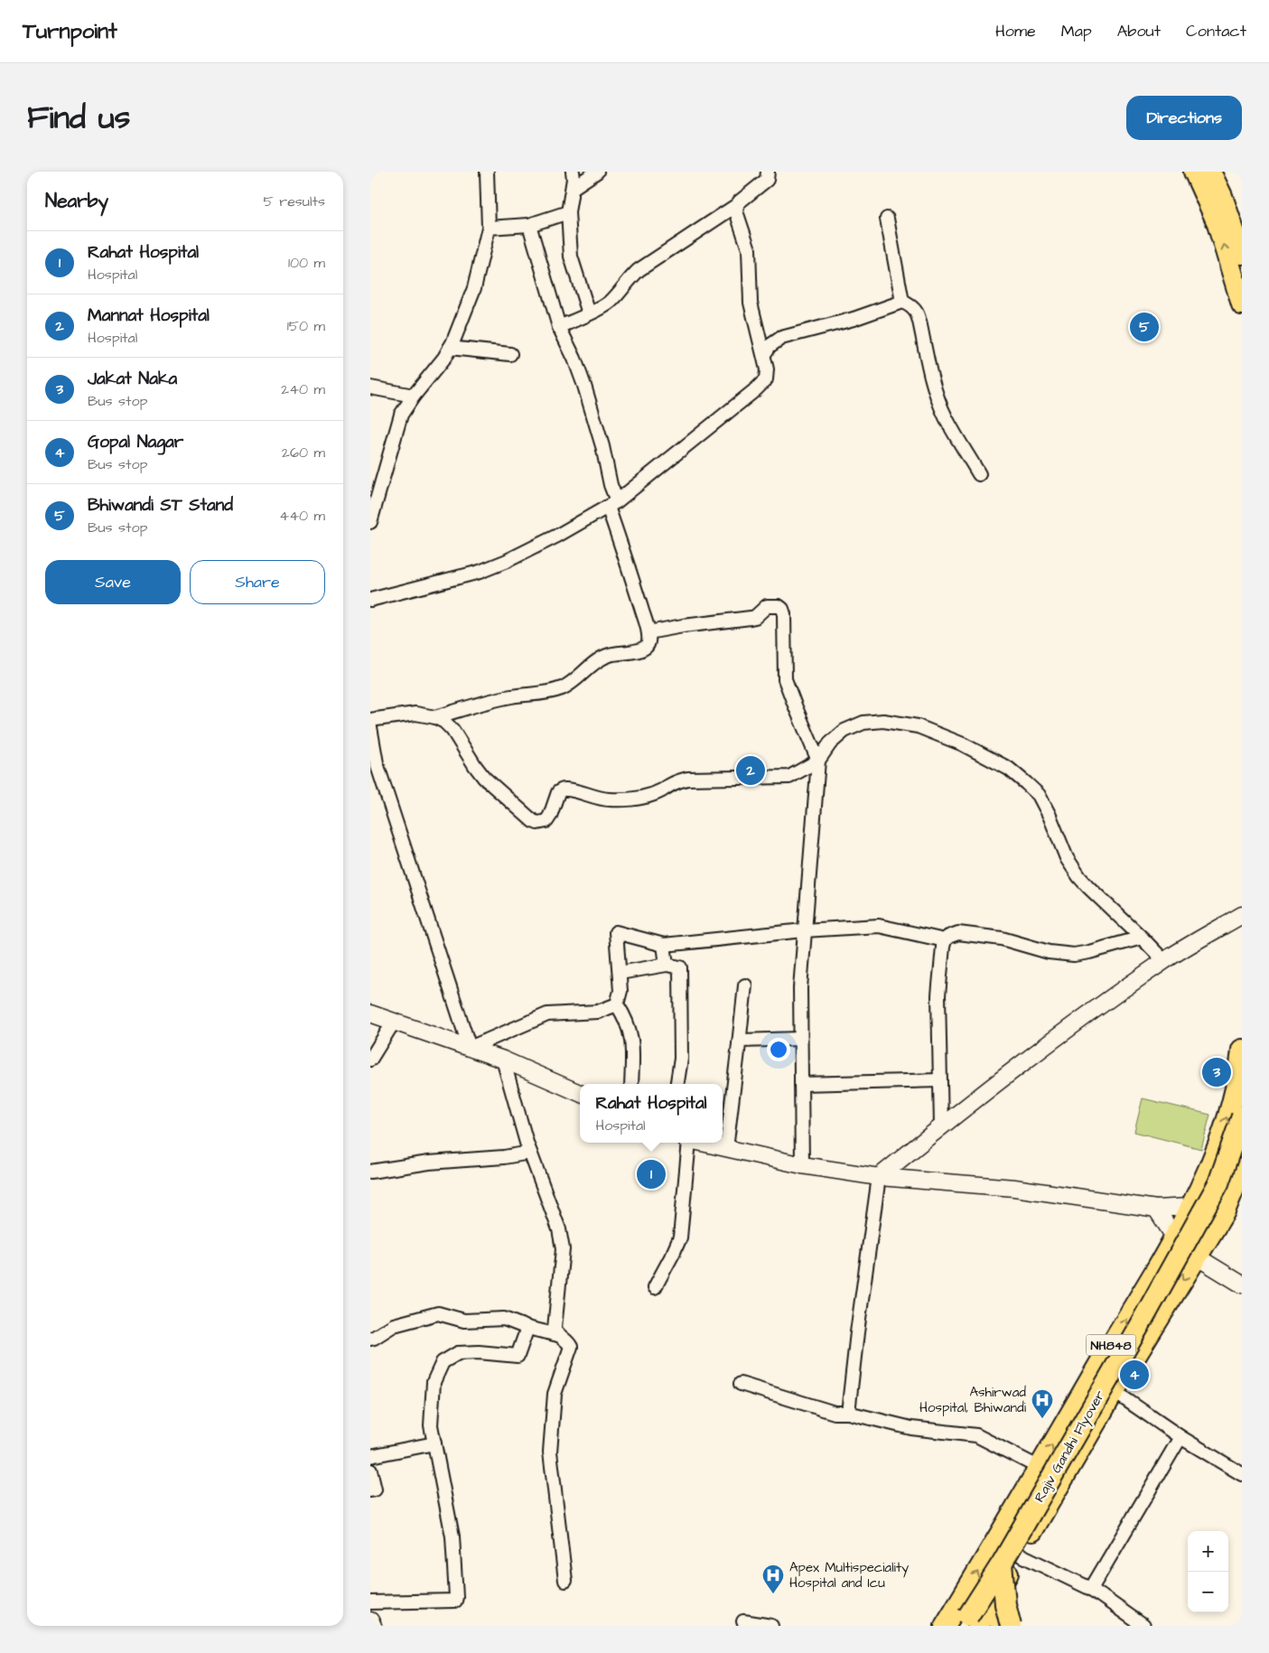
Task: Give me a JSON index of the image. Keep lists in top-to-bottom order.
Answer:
{
  "streets": {
    "highway": ["NH848", "Rajiv Gandhi Flyover"]
  },
  "crossings": [
    ["NH848", "Rajiv Gandhi Flyover"]
  ],
  "places": {
    "hospital": ["Ashirwad Hospital, Bhiwandi", "Apex Multispeciality Hospital and Icu"]
  },
  "page": {
    "header": "Turnpoint",
    "nav": [
      "Home",
      "Map",
      "About",
      "Contact"
    ],
    "title": "Find us",
    "buttons": [
      "Directions",
      ["Save", "Share"]
    ],
    "heading": ["Nearby", "5 results"],
    "list": [
      {
        "mark": "1",
        "name": "Rahat Hospital",
        "note": "Hospital",
        "value": "100 m"
      },
      {
        "mark": "2",
        "name": "Mannat Hospital",
        "note": "Hospital",
        "value": "150 m"
      },
      {
        "mark": "3",
        "name": "Jakat Naka",
        "note": "Bus stop",
        "value": "240 m"
      },
      {
        "mark": "4",
        "name": "Gopal Nagar",
        "note": "Bus stop",
        "value": "260 m"
      },
      {
        "mark": "5",
        "name": "Bhiwandi ST Stand",
        "note": "Bus stop",
        "value": "440 m"
      }
    ],
    "pins": [
      "5",
      "2",
      "3",
      "1",
      "4"
    ],
    "popup": ["Rahat Hospital", "Hospital"],
    "map_buttons": ["+", "−"]
  }
}
